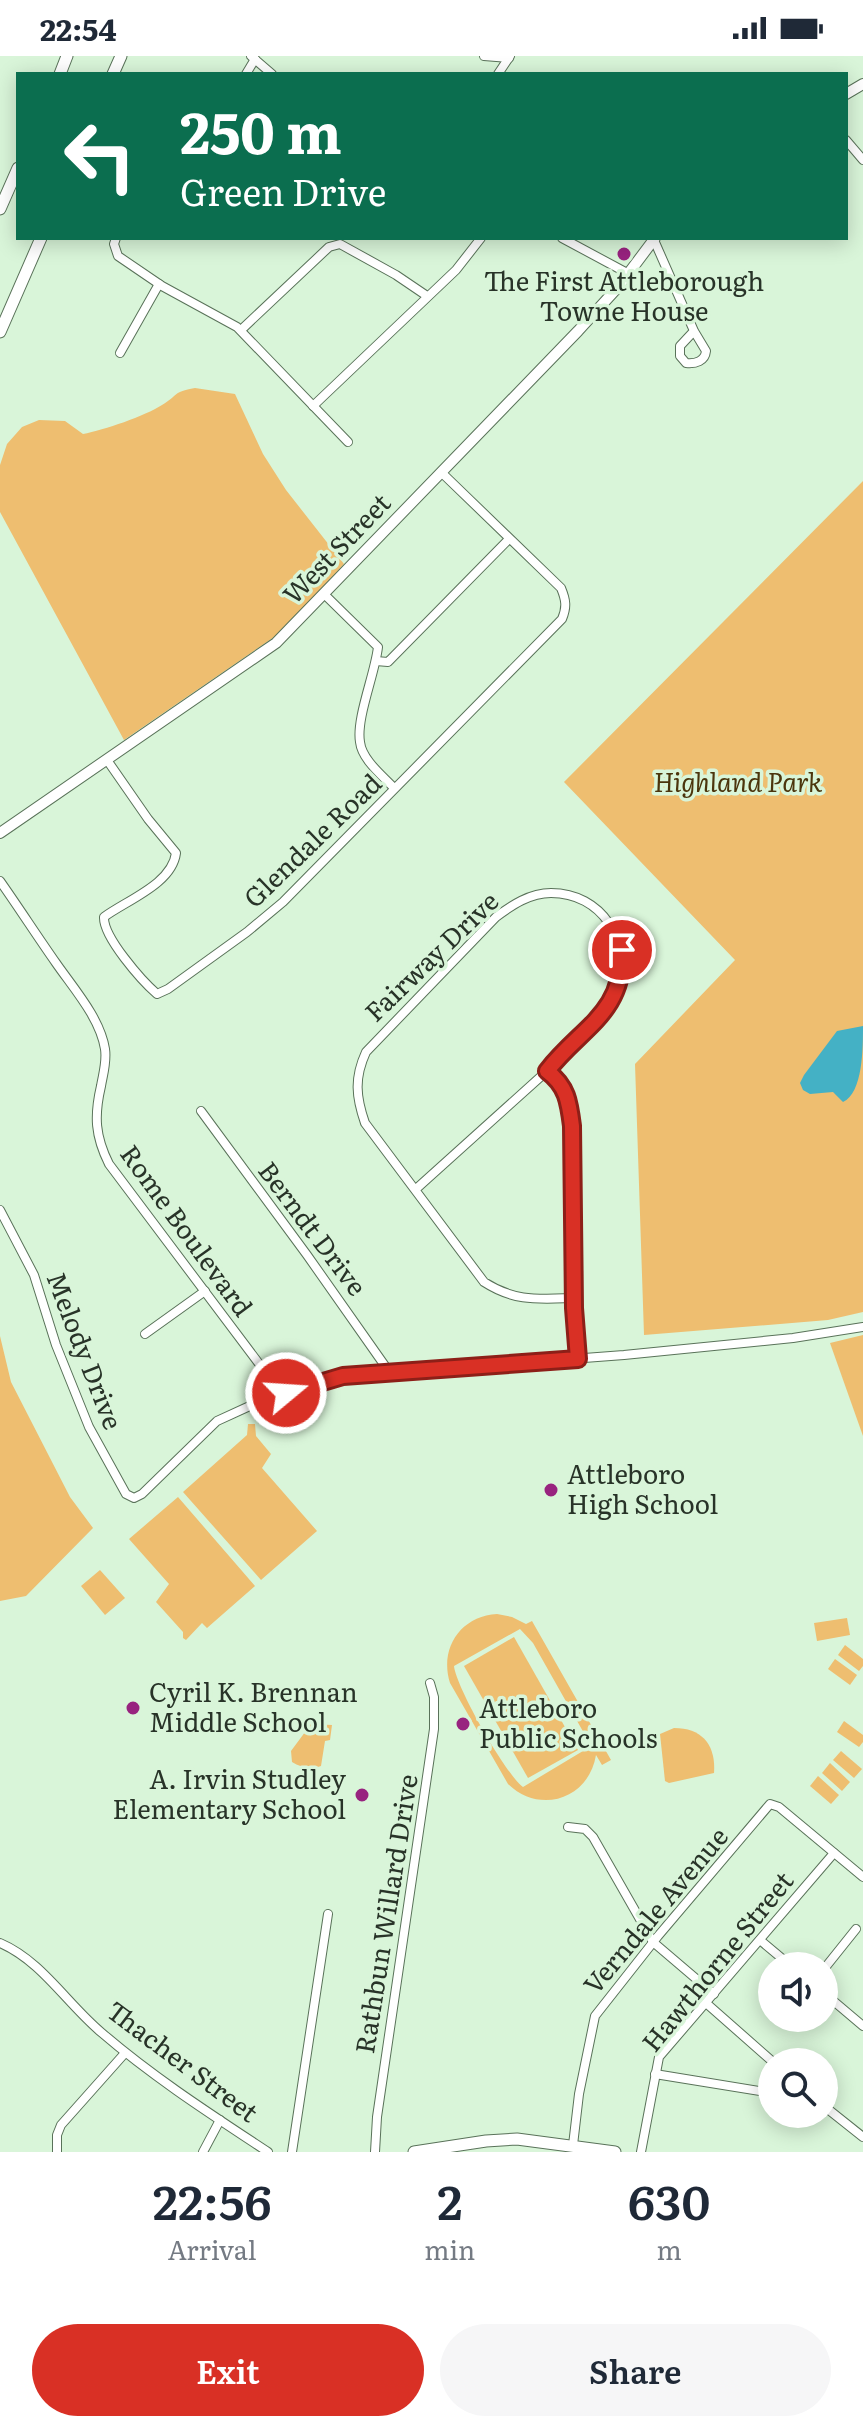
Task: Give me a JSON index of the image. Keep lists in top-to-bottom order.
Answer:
{
  "streets": {
    "main road": ["West Street"],
    "street": [
      "Glendale Road",
      "Fairway Drive",
      "Berndt Drive",
      "Rome Boulevard",
      "Melody Drive",
      "Verndale Avenue",
      "Rathbun Willard Drive",
      "Hawthorne Street",
      "Thacher Street"
    ]
  },
  "crossings": [
    ["West Street", "Glendale Road"],
    ["Rome Boulevard", "Melody Drive"],
    ["Verndale Avenue", "Hawthorne Street"]
  ],
  "parks": ["Highland Park"],
  "places": [
    "The First Attleborough Towne House",
    "Attleboro High School",
    "Cyril K. Brennan Middle School",
    "Attleboro Public Schools",
    "A. Irvin Studley Elementary School"
  ],
  "page": {
    "status": "22:54",
    "turn": ["250 m", "Green Drive"],
    "eta": [
      "22:56",
      "Arrival",
      "2",
      "min",
      "630",
      "m"
    ],
    "buttons": ["Exit", "Share"]
  }
}
